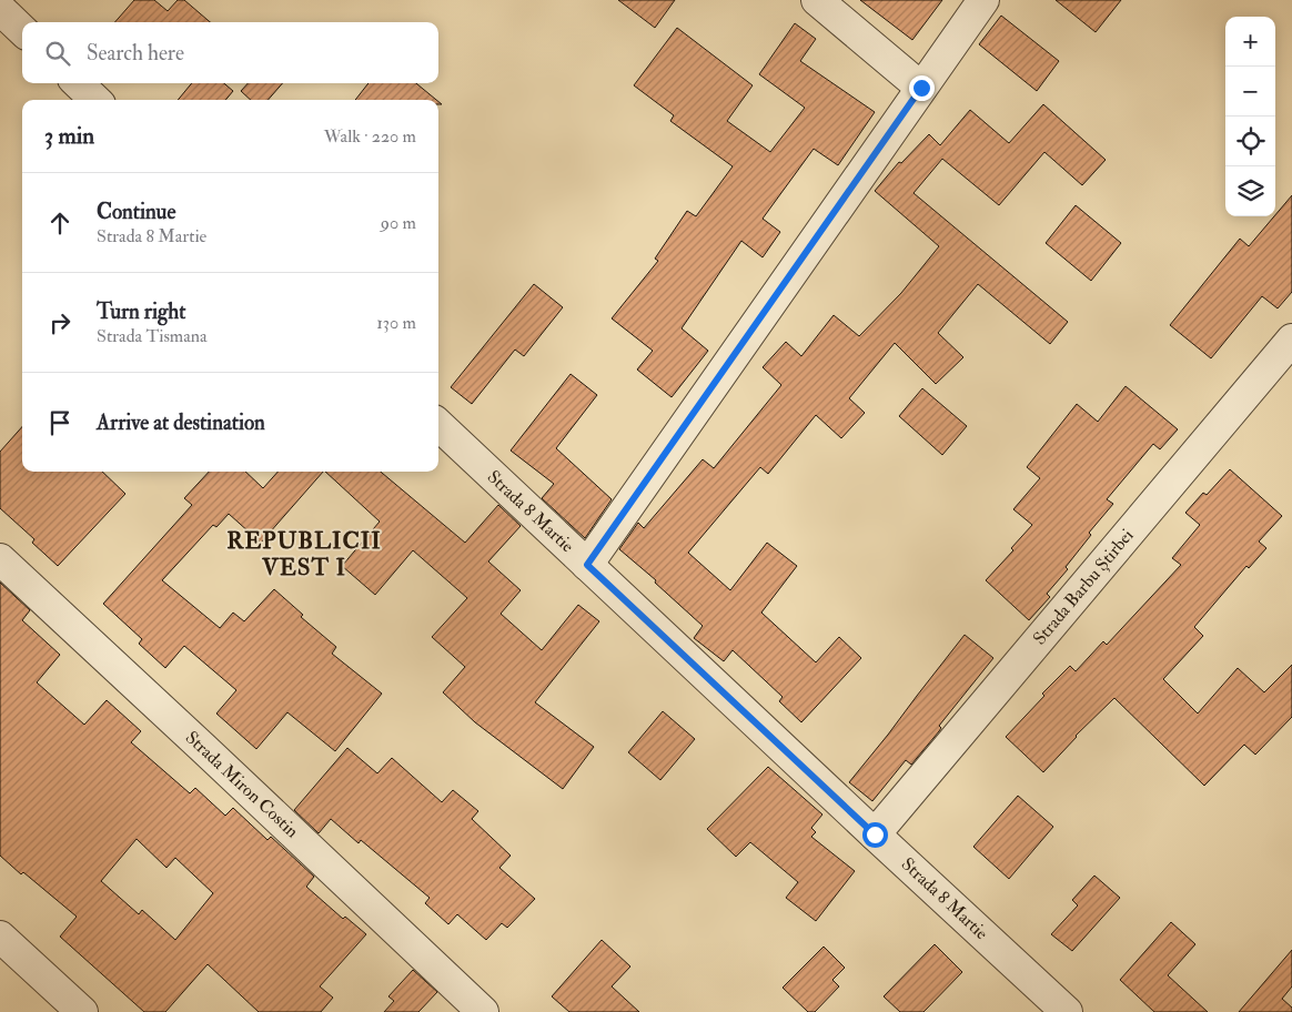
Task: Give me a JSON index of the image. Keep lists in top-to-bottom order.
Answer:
{
  "streets": {
    "street": ["Strada 8 Martie", "Strada Barbu Știrbei", "Strada Miron Costin"]
  },
  "crossings": [
    ["Strada 8 Martie", "Strada Barbu Știrbei"]
  ],
  "districts": ["REPUBLICII VEST I"],
  "page": {
    "map_buttons": ["+", "−"],
    "search": "Search here",
    "heading": ["3 min", "Walk · 220 m"],
    "list": [
      ["Continue", "Strada 8 Martie", "90 m"],
      ["Turn right", "Strada Tismana", "130 m"],
      "Arrive at destination"
    ]
  }
}
